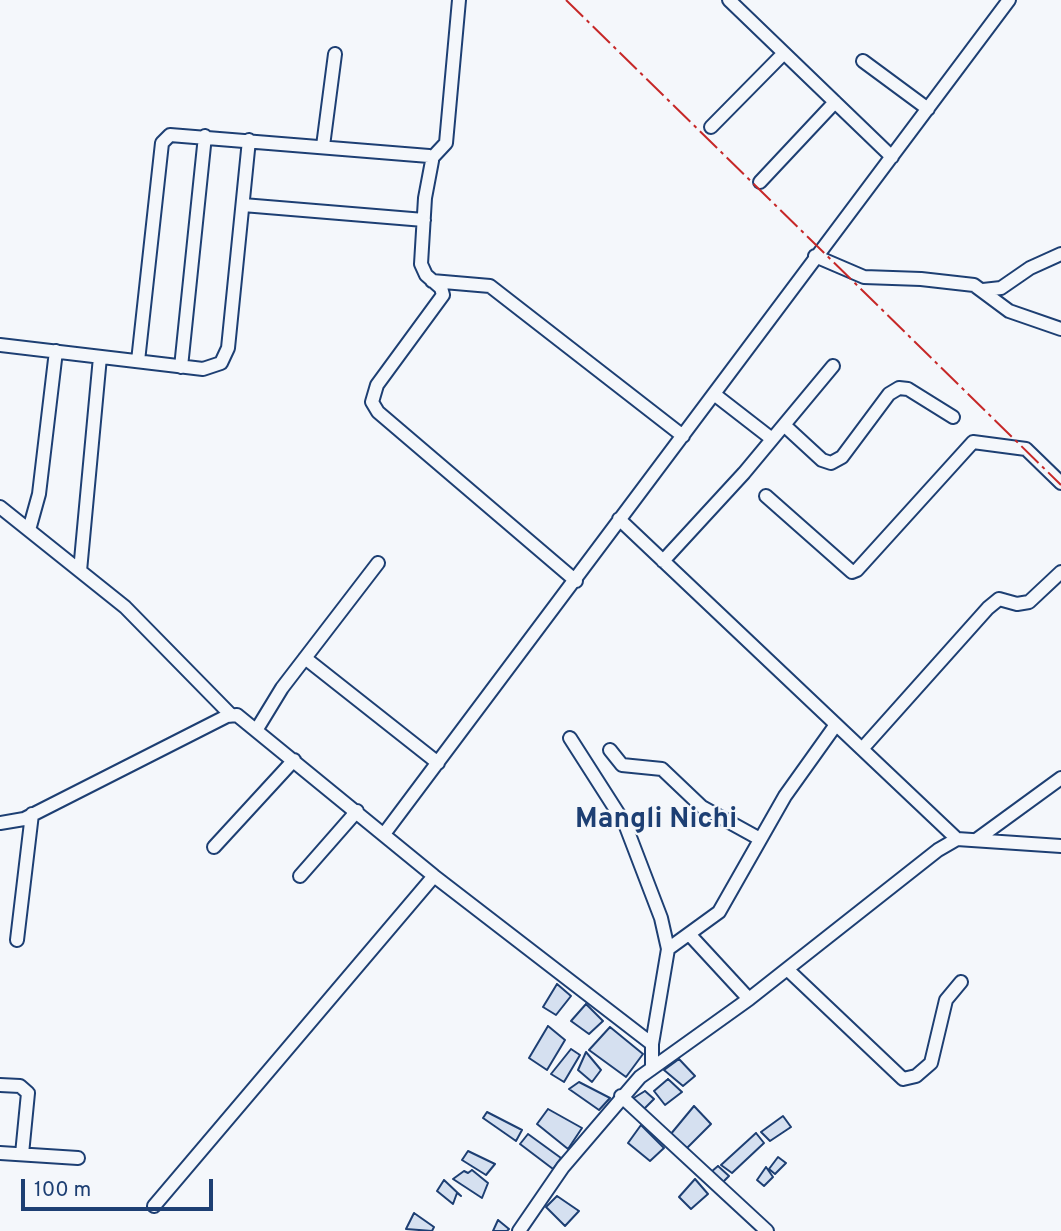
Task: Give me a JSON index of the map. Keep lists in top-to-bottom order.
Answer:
{
  "districts": ["Mangli Nichi"],
  "scale_bar": "100 m"
}
